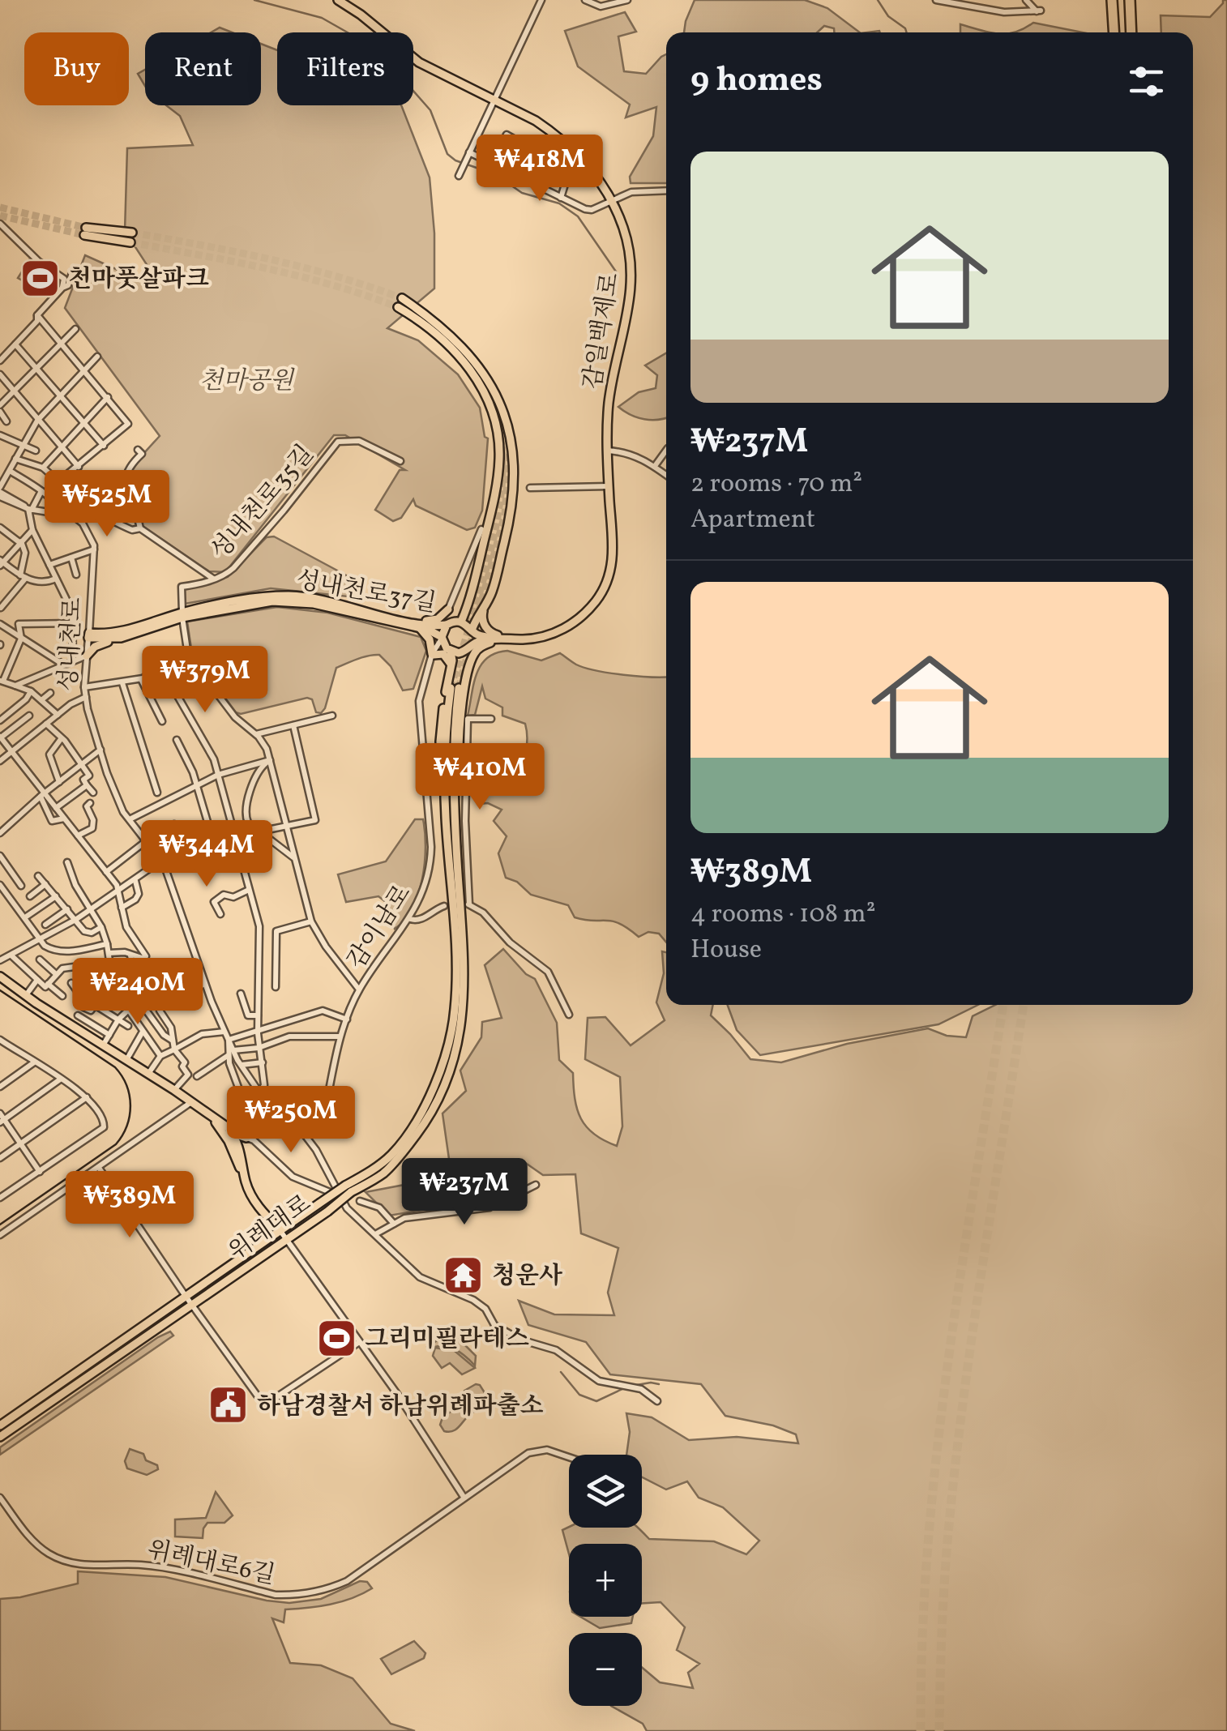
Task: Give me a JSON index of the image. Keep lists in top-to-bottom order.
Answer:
{
  "streets": {
    "main road": ["감일백제로", "성내천로37길", "위례대로"],
    "street": [
      "성내천로35길",
      "성내천로",
      "감이남로",
      "위례대로6길"
    ]
  },
  "crossings": [
    ["성내천로37길", "성내천로"],
    ["성내천로37길", "감이남로"],
    ["성내천로", "감이남로"]
  ],
  "parks": ["천마공원"],
  "places": {
    "sports": ["천마풋살파크", "그리미필라테스"],
    "temple": ["청운사"],
    "public building": ["하남경찰서 하남위례파출소"]
  },
  "page": {
    "chip": ["Buy", "Rent", "Filters"],
    "heading": "9 homes",
    "list": [
      {
        "name": "₩237M",
        "note": "2 rooms · 70 m² · Apartment"
      },
      {
        "name": "₩389M",
        "note": "4 rooms · 108 m² · House"
      }
    ],
    "price": [
      "₩418M",
      "₩525M",
      "₩379M",
      "₩410M",
      "₩344M",
      "₩240M",
      "₩250M",
      "₩237M",
      "₩389M"
    ],
    "map_buttons": ["+", "−"]
  }
}
